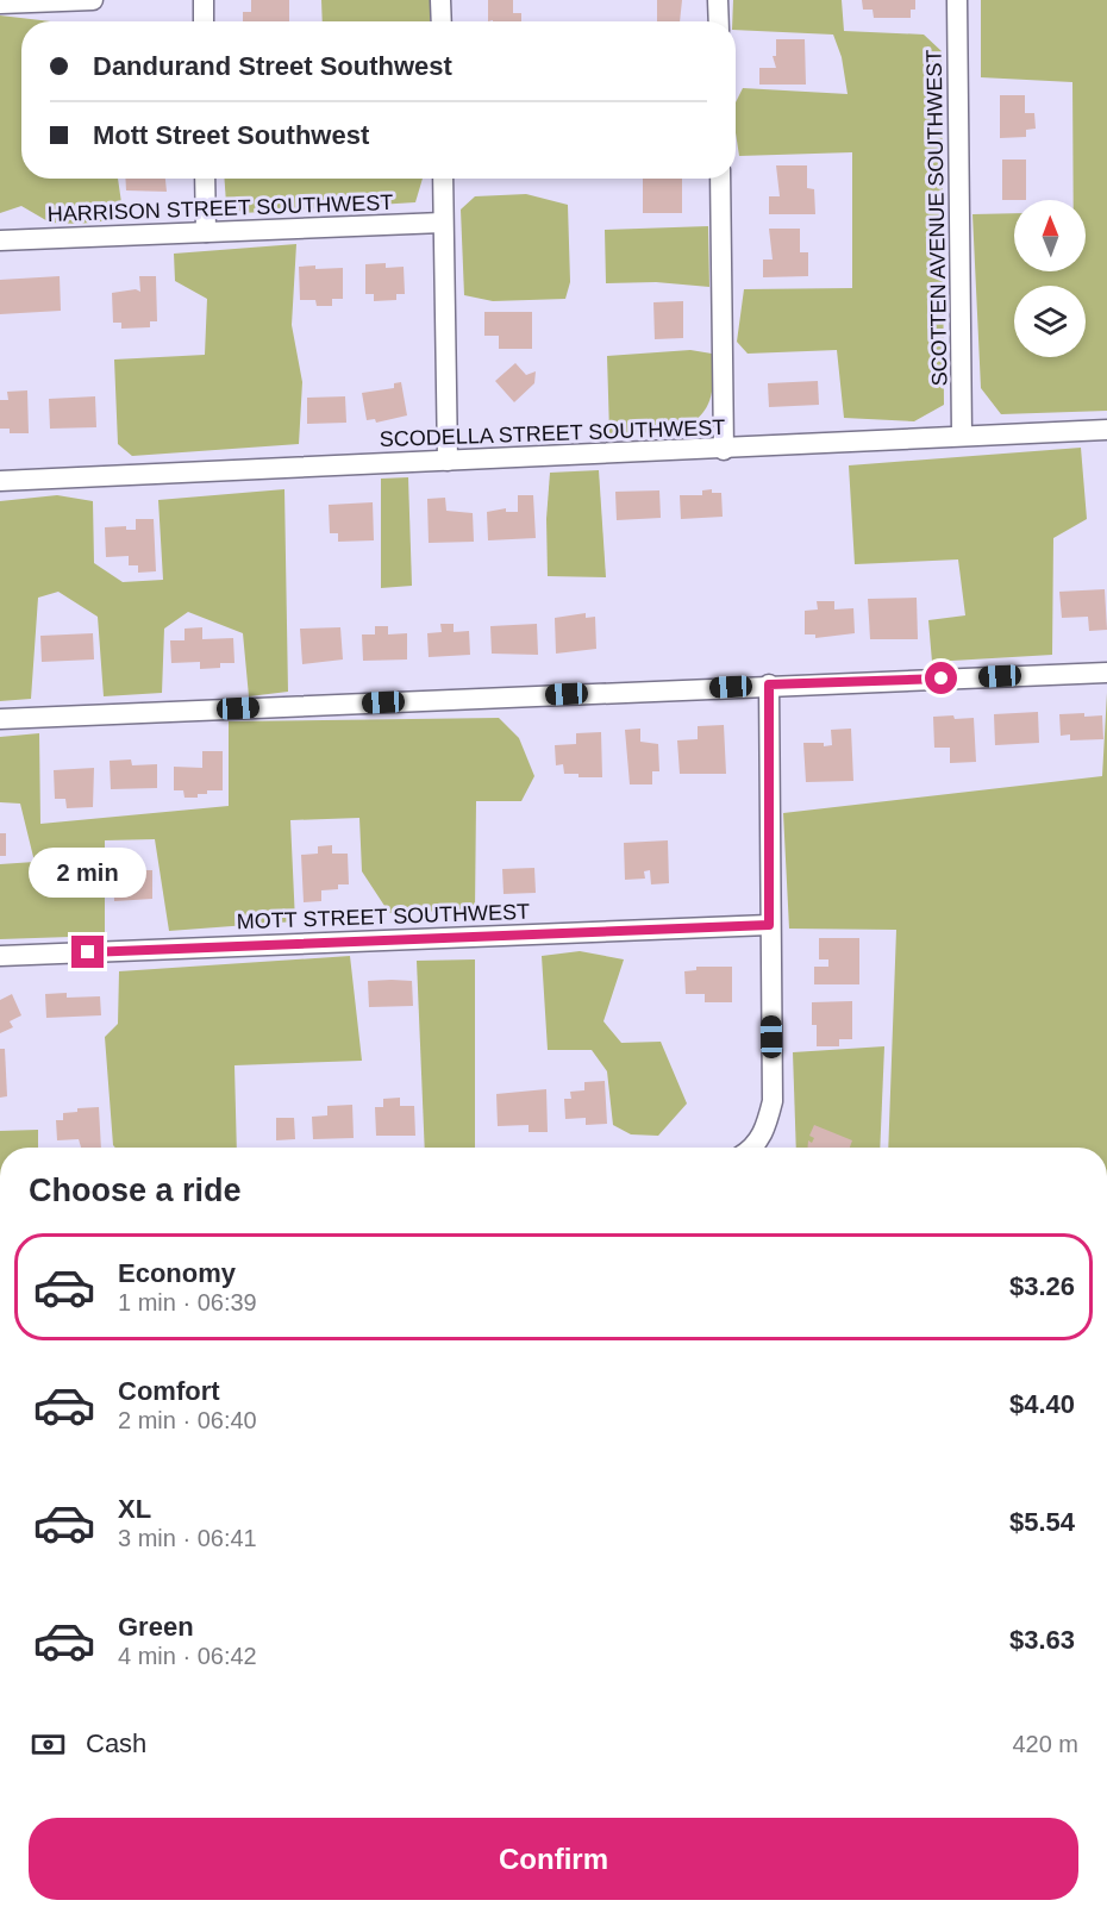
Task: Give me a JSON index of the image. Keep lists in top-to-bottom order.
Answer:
{
  "streets": {
    "street": [
      "HARRISON STREET SOUTHWEST",
      "SCOTTEN AVENUE SOUTHWEST",
      "SCODELLA STREET SOUTHWEST",
      "MOTT STREET SOUTHWEST"
    ]
  },
  "crossings": [
    ["SCOTTEN AVENUE SOUTHWEST", "SCODELLA STREET SOUTHWEST"]
  ],
  "north": "top",
  "page": {
    "banner": ["Dandurand Street Southwest", "Mott Street Southwest"],
    "bubble": "2 min",
    "heading": "Choose a ride",
    "list": [
      {
        "name": "Economy",
        "note": "1 min · 06:39",
        "value": "$3.26"
      },
      {
        "name": "Comfort",
        "note": "2 min · 06:40",
        "value": "$4.40"
      },
      {
        "name": "XL",
        "note": "3 min · 06:41",
        "value": "$5.54"
      },
      {
        "name": "Green",
        "note": "4 min · 06:42",
        "value": "$3.63"
      }
    ],
    "pay": ["Cash", "420 m"],
    "buttons": "Confirm"
  }
}
